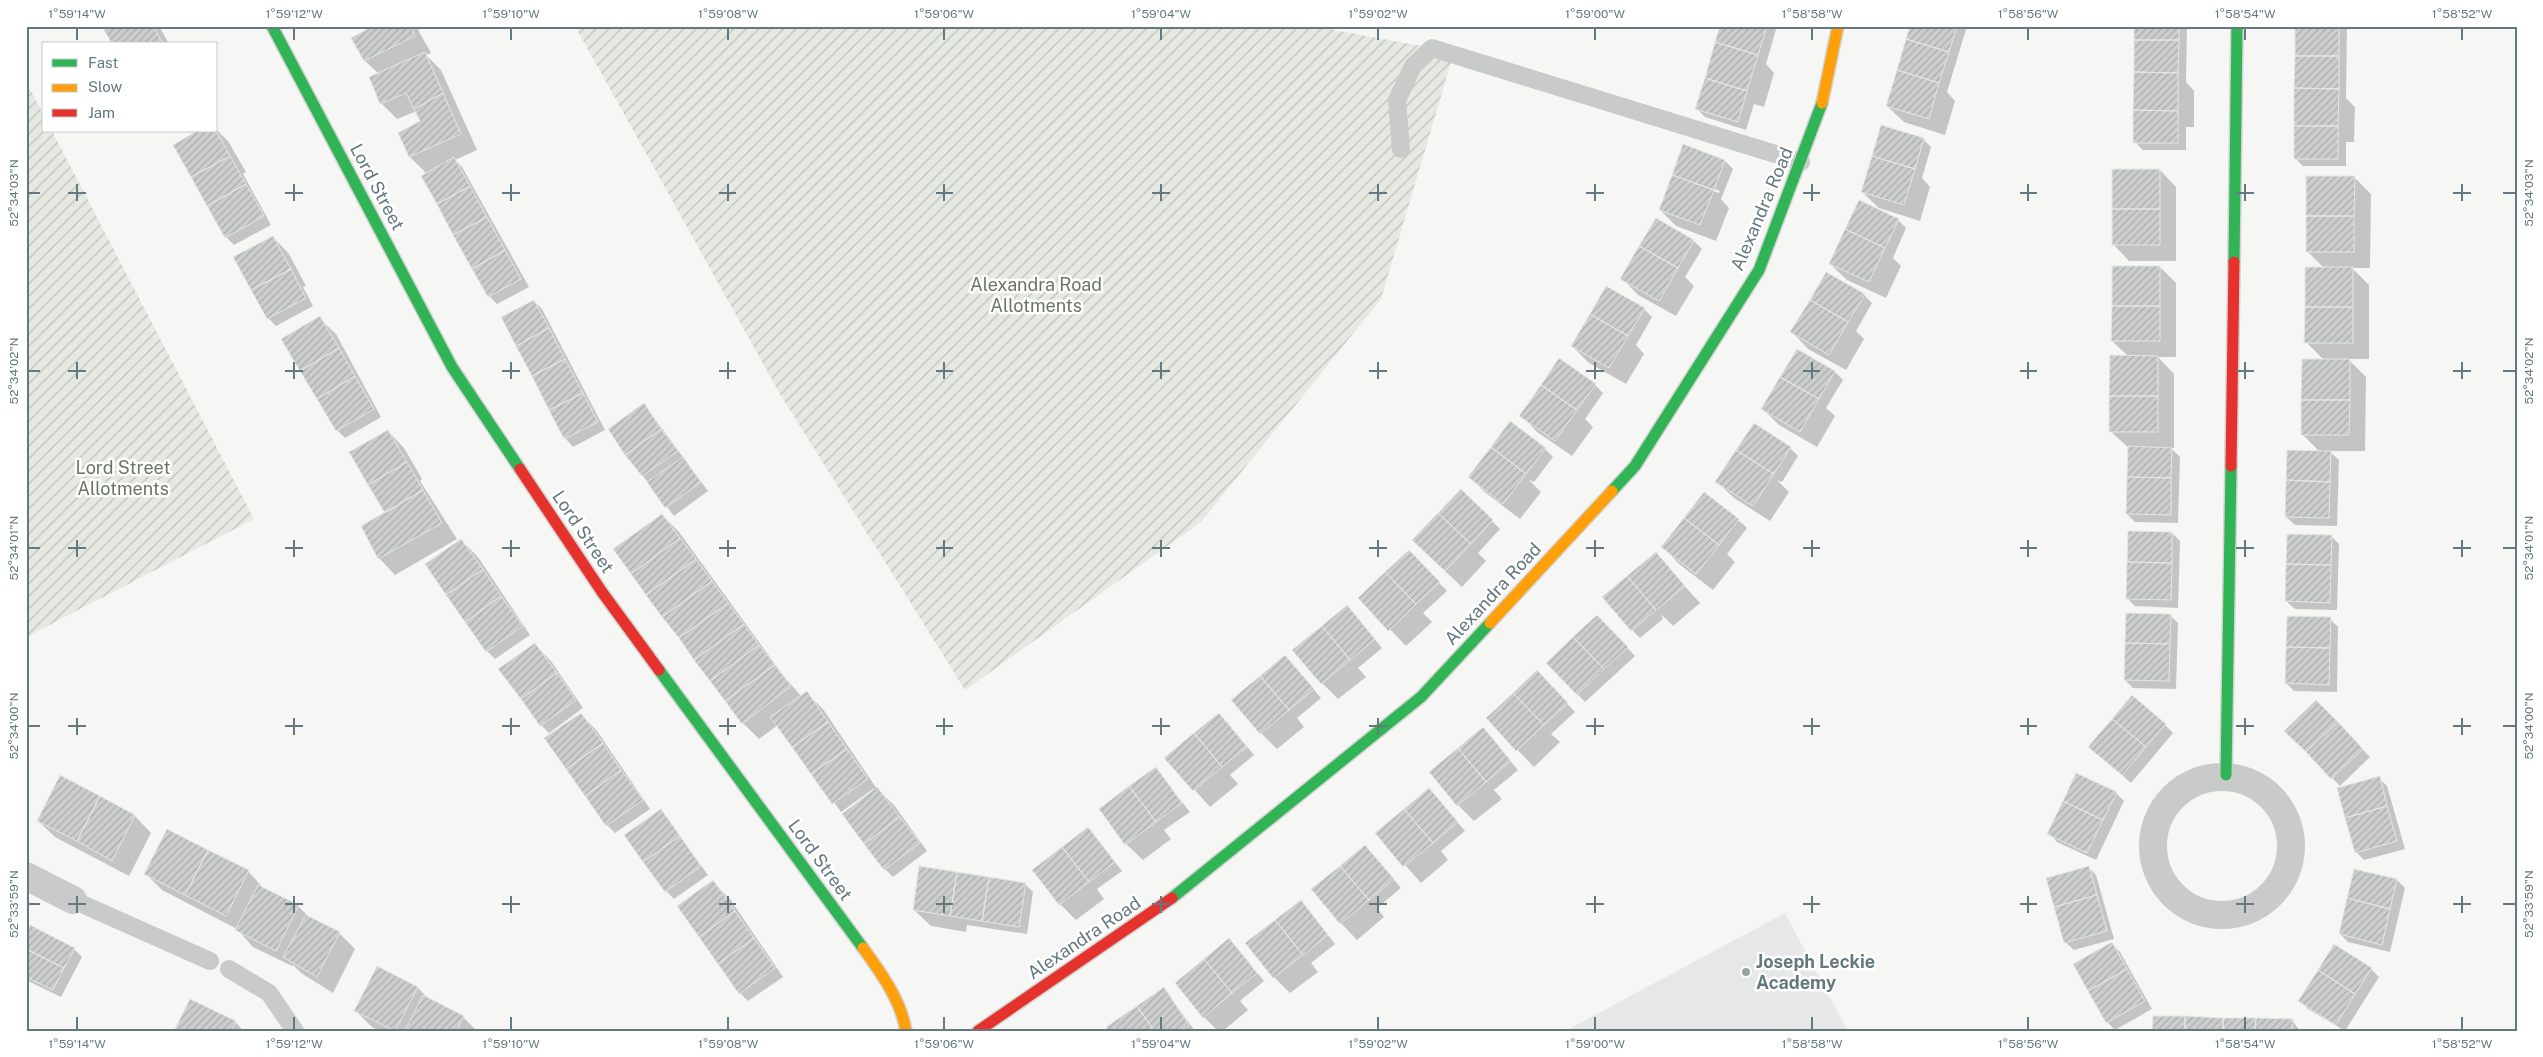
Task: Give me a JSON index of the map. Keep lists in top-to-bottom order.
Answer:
{
  "streets": {
    "street": ["Lord Street", "Alexandra Road"]
  },
  "parks": ["Alexandra Road Allotments", "Lord Street Allotments"],
  "places": ["Joseph Leckie Academy"],
  "legend": ["Fast", "Slow", "Jam"],
  "coordinates": [
    "1°59'14\"W",
    "1°59'12\"W",
    "1°59'10\"W",
    "1°59'08\"W",
    "1°59'06\"W",
    "1°59'04\"W",
    "1°59'02\"W",
    "1°59'00\"W",
    "1°58'58\"W",
    "1°58'56\"W",
    "1°58'54\"W",
    "1°58'52\"W",
    "52°34'03\"N",
    "52°34'02\"N",
    "52°34'01\"N",
    "52°34'00\"N",
    "52°33'59\"N"
  ]
}
